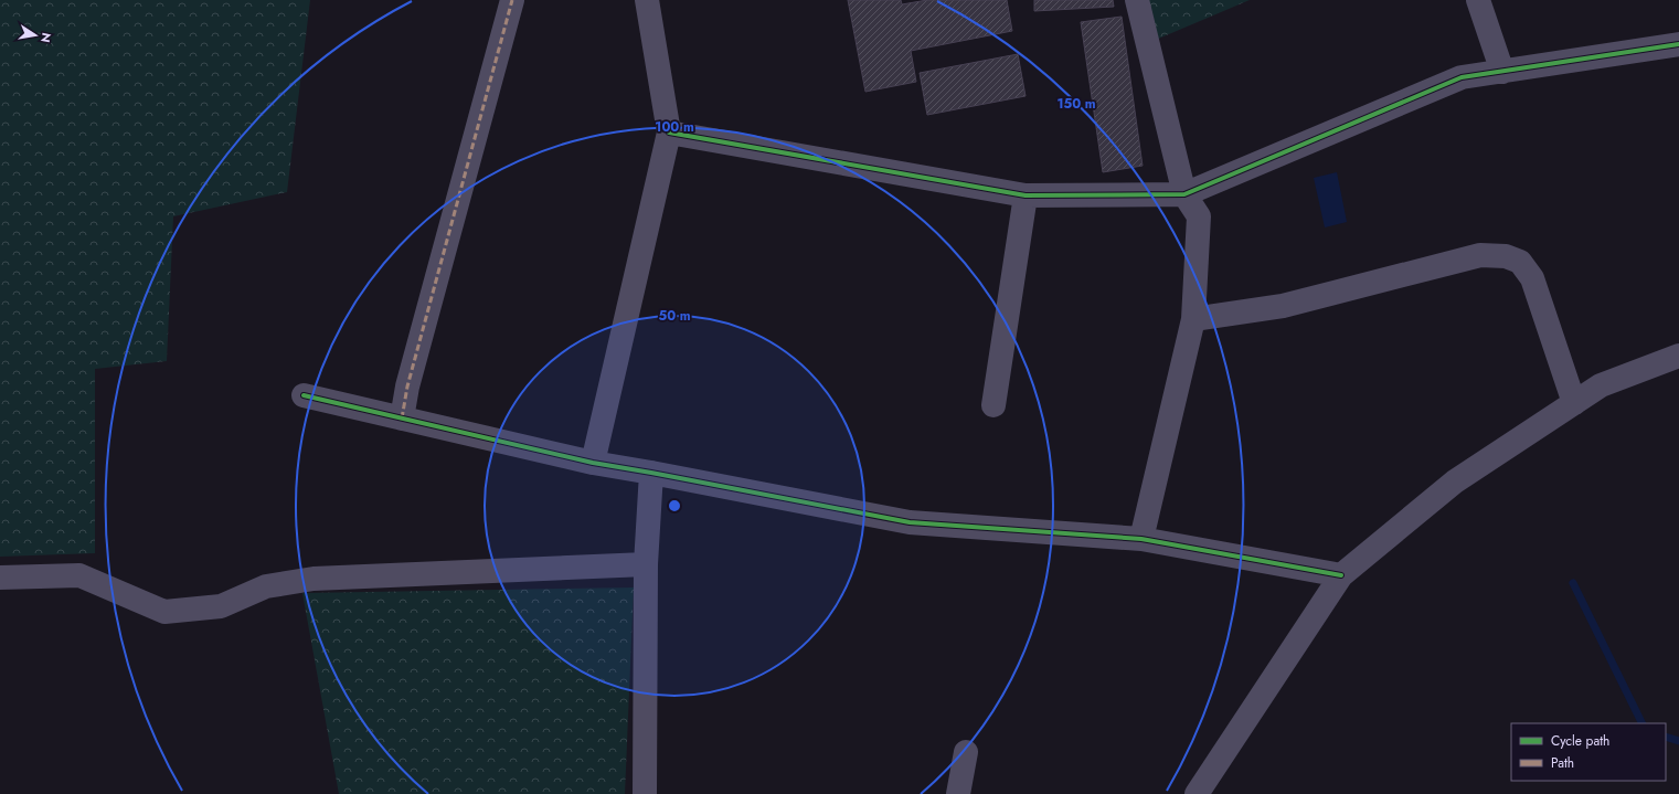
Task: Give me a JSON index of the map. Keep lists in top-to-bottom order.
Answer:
{
  "legend": ["Cycle path", "Path"],
  "north": "right",
  "rings": ["150 m", "100 m", "50 m"]
}
